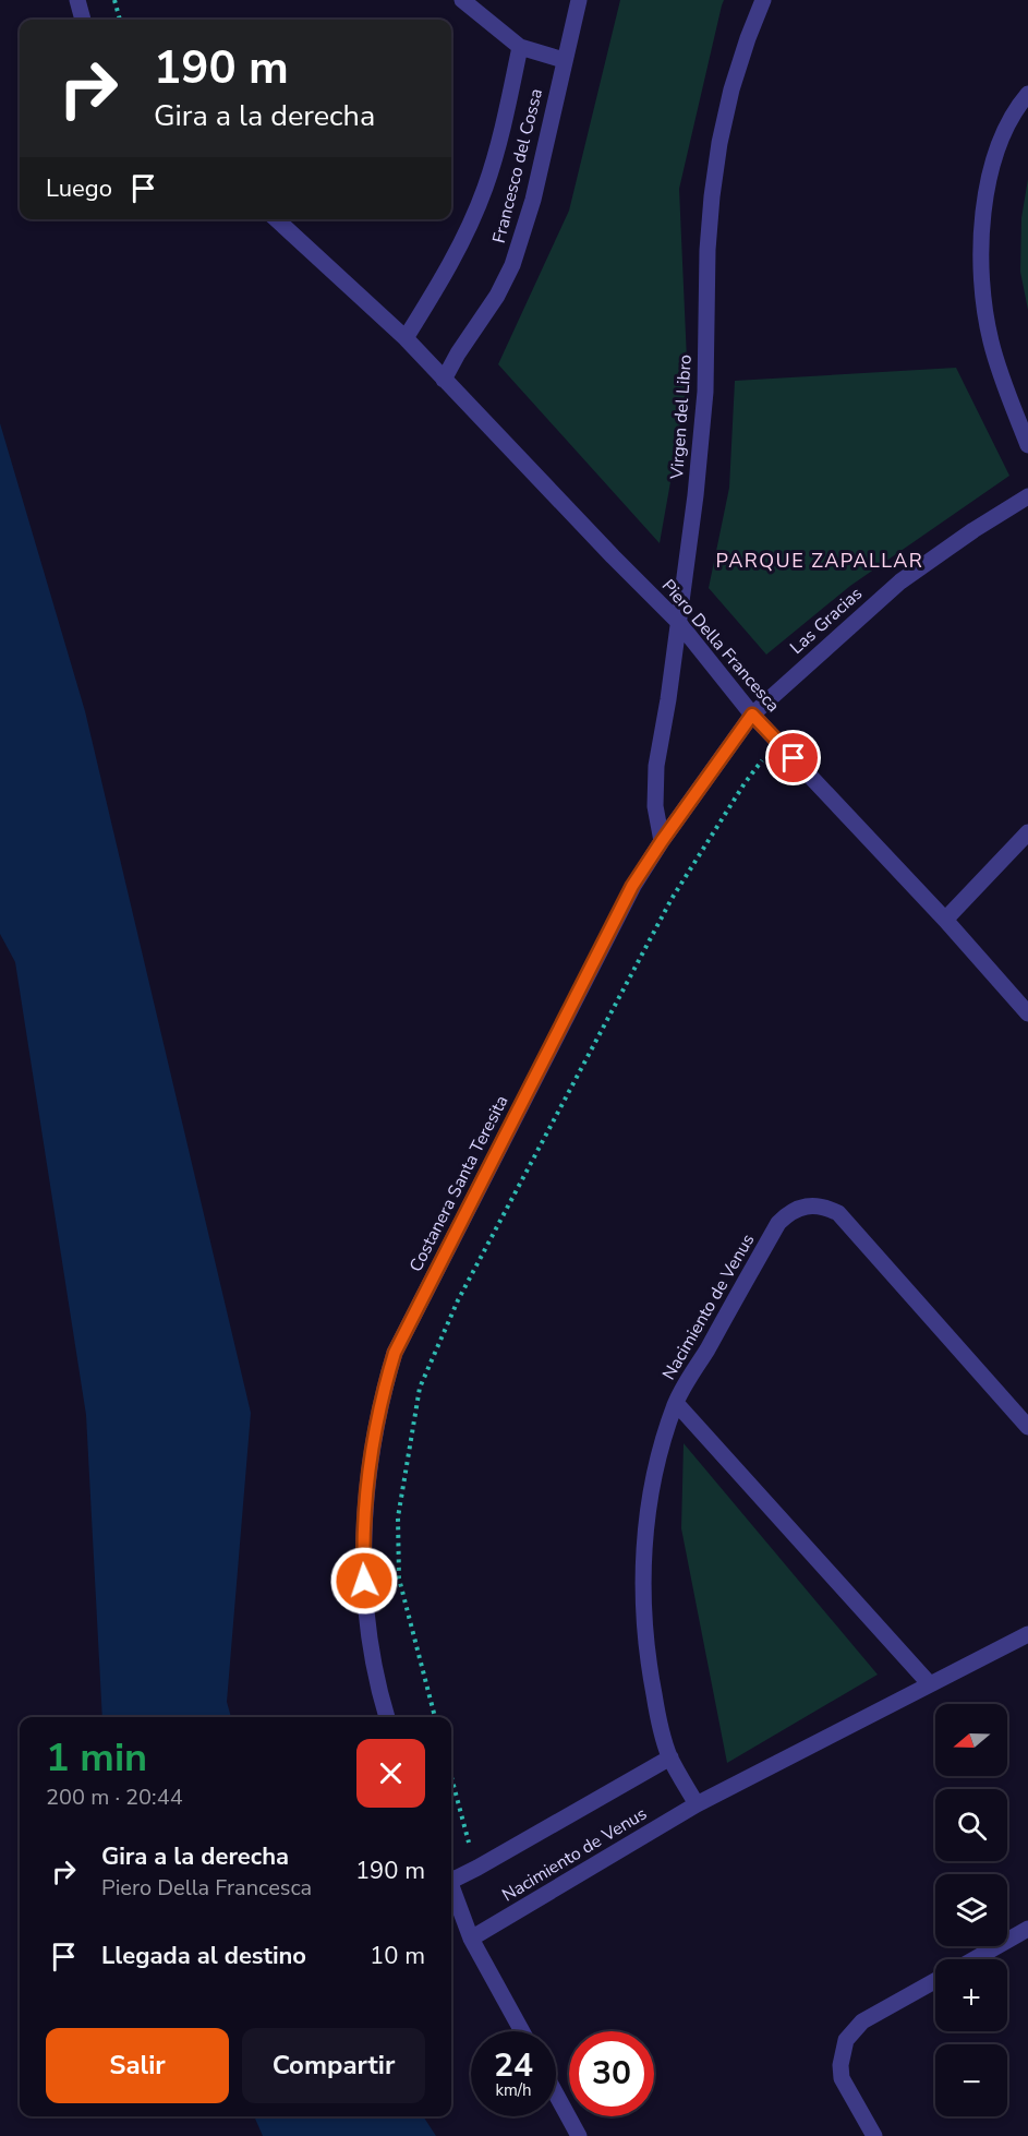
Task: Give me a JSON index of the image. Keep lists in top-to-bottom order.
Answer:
{
  "streets": {
    "street": [
      "Francesco del Cossa",
      "Virgen del Libro",
      "Las Gracias",
      "Piero Della Francesca",
      "Costanera Santa Teresita",
      "Nacimiento de Venus"
    ]
  },
  "crossings": [
    ["Francesco del Cossa", "Piero Della Francesca"],
    ["Virgen del Libro", "Piero Della Francesca"],
    ["Virgen del Libro", "Costanera Santa Teresita"],
    ["Las Gracias", "Piero Della Francesca"],
    ["Las Gracias", "Costanera Santa Teresita"],
    ["Piero Della Francesca", "Costanera Santa Teresita"]
  ],
  "districts": ["PARQUE ZAPALLAR"],
  "north": "left",
  "page": {
    "turn": ["190 m", "Gira a la derecha"],
    "then": "Luego",
    "map_buttons": ["+", "−"],
    "heading": ["1 min", "200 m · 20:44"],
    "list": [
      {
        "name": "Gira a la derecha",
        "note": "Piero Della Francesca",
        "value": "190 m"
      },
      {
        "name": "Llegada al destino",
        "value": "10 m"
      }
    ],
    "buttons": ["Salir", "Compartir"],
    "speed": "24 km/h",
    "limit": "30"
  }
}
